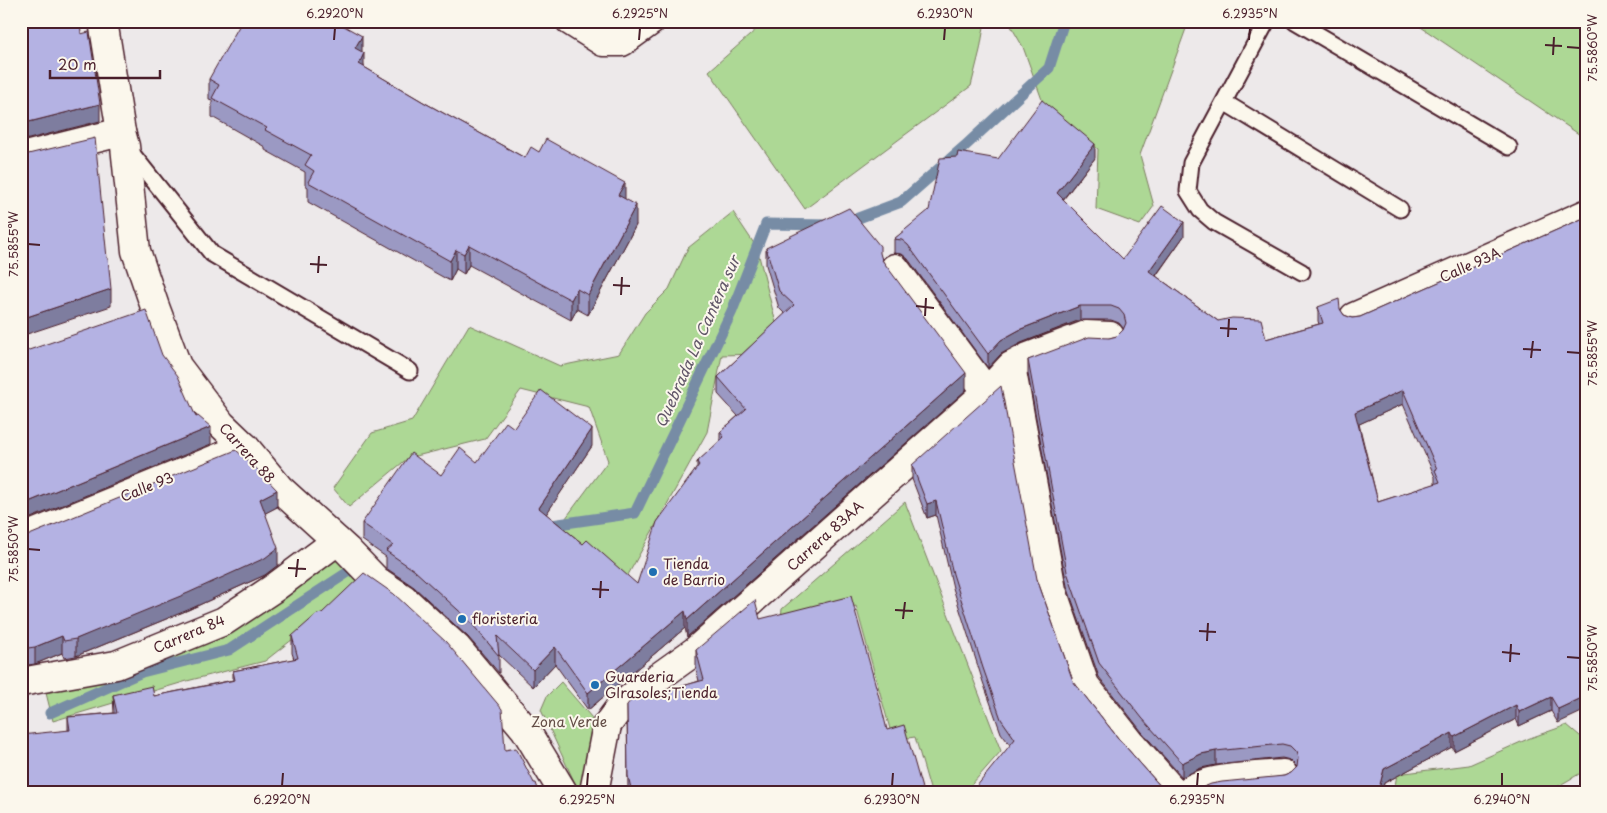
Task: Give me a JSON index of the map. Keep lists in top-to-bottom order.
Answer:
{
  "streets": {
    "street": [
      "Calle 93A",
      "Carrera 88",
      "Calle 93",
      "Carrera 83AA",
      "Carrera 84"
    ]
  },
  "crossings": [
    ["Carrera 88", "Calle 93"],
    ["Carrera 88", "Carrera 84"]
  ],
  "water": ["Quebrada La Cantera sur"],
  "parks": ["Zona Verde"],
  "places": ["Tienda de Barrio", "floristeria", "Guarderia GIrasoles;Tienda"],
  "scale_bar": "20 m",
  "coordinates": [
    "6.2920°N",
    "6.2925°N",
    "6.2930°N",
    "6.2935°N",
    "75.5860°W",
    "75.5855°W",
    "75.5850°W",
    "6.2940°N"
  ]
}
